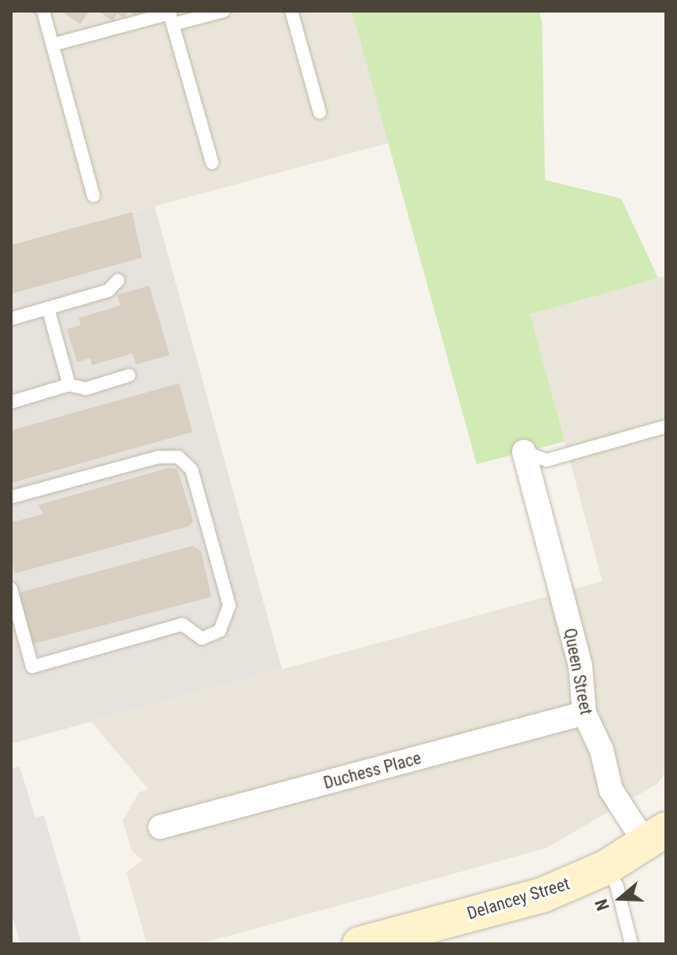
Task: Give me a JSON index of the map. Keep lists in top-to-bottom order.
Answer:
{
  "streets": {
    "main road": ["Delancey Street"],
    "street": ["Queen Street", "Duchess Place"]
  },
  "crossings": [
    ["Queen Street", "Duchess Place"],
    ["Queen Street", "Delancey Street"]
  ],
  "north": "left"
}
